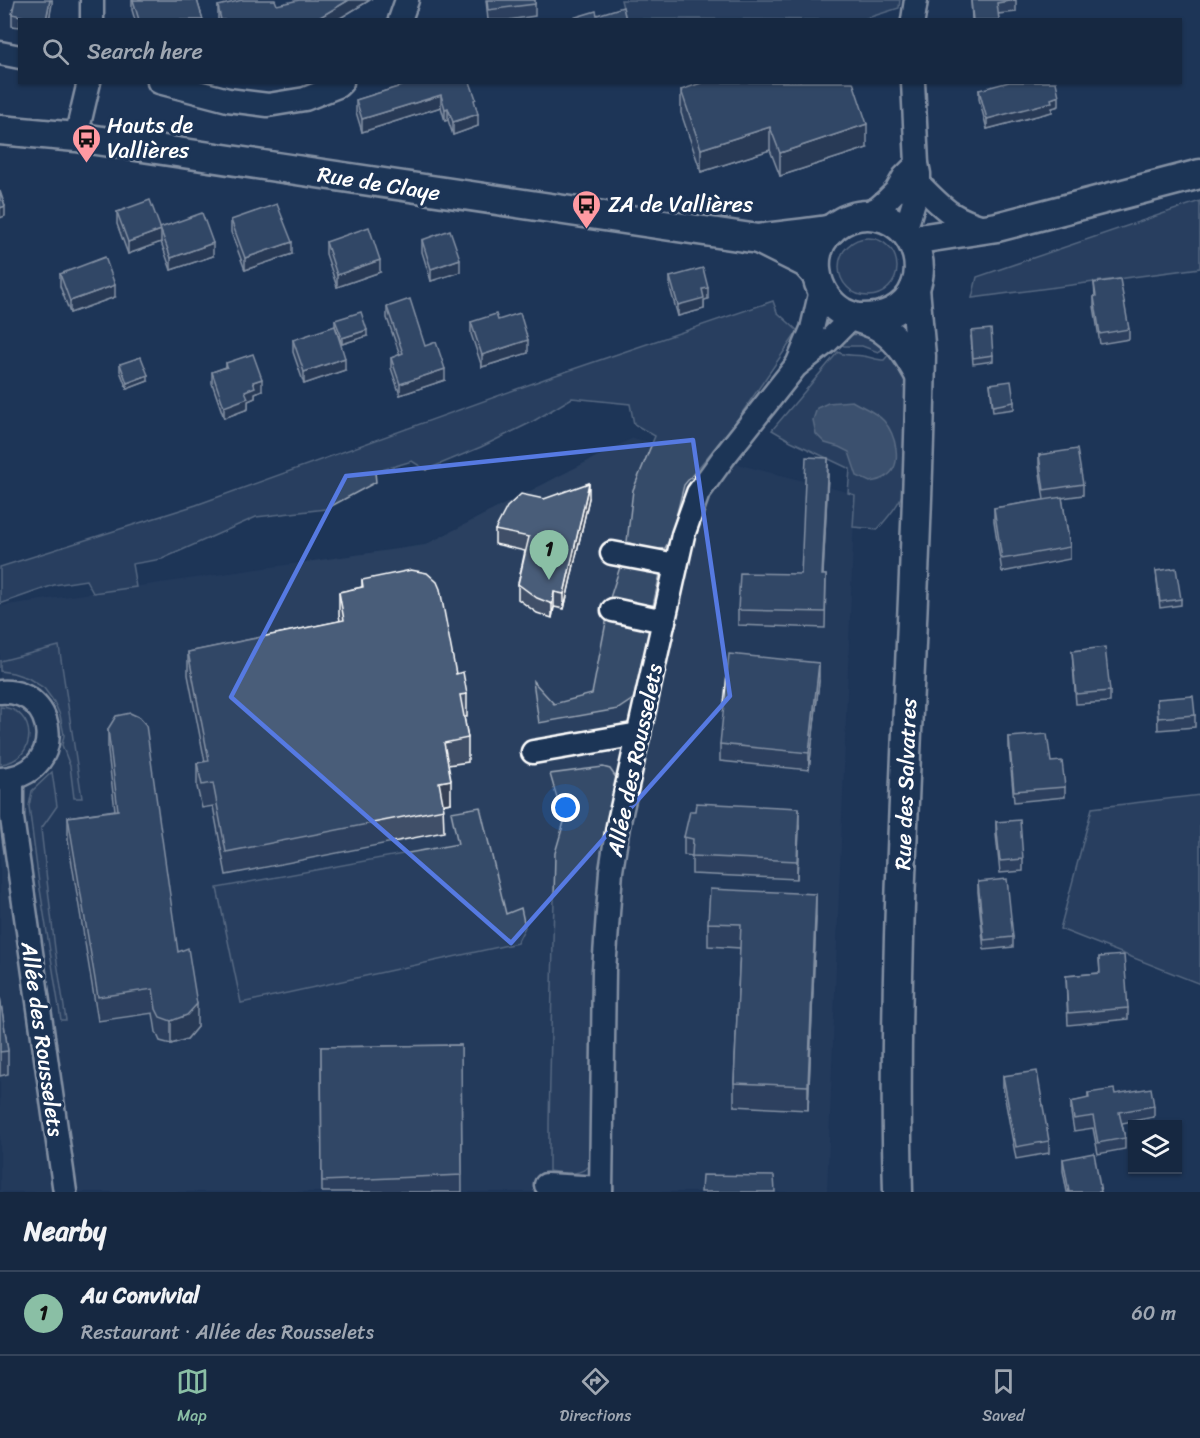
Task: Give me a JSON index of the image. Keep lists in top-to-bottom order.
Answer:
{
  "streets": {
    "street": ["Rue de Claye", "Allée des Rousselets", "Rue des Salvatres"]
  },
  "crossings": [
    ["Rue de Claye", "Allée des Rousselets"],
    ["Rue de Claye", "Rue des Salvatres"],
    ["Allée des Rousselets", "Rue des Salvatres"]
  ],
  "places": {
    "bus stop": ["Hauts de Vallières", "ZA de Vallières"]
  },
  "page": {
    "search": "Search here",
    "pins": "1",
    "heading": "Nearby",
    "list": [
      {
        "mark": "1",
        "name": "Au Convivial",
        "note": "Restaurant · Allée des Rousselets",
        "value": "60 m"
      }
    ],
    "nav": ["Map", "Directions", "Saved"]
  }
}
